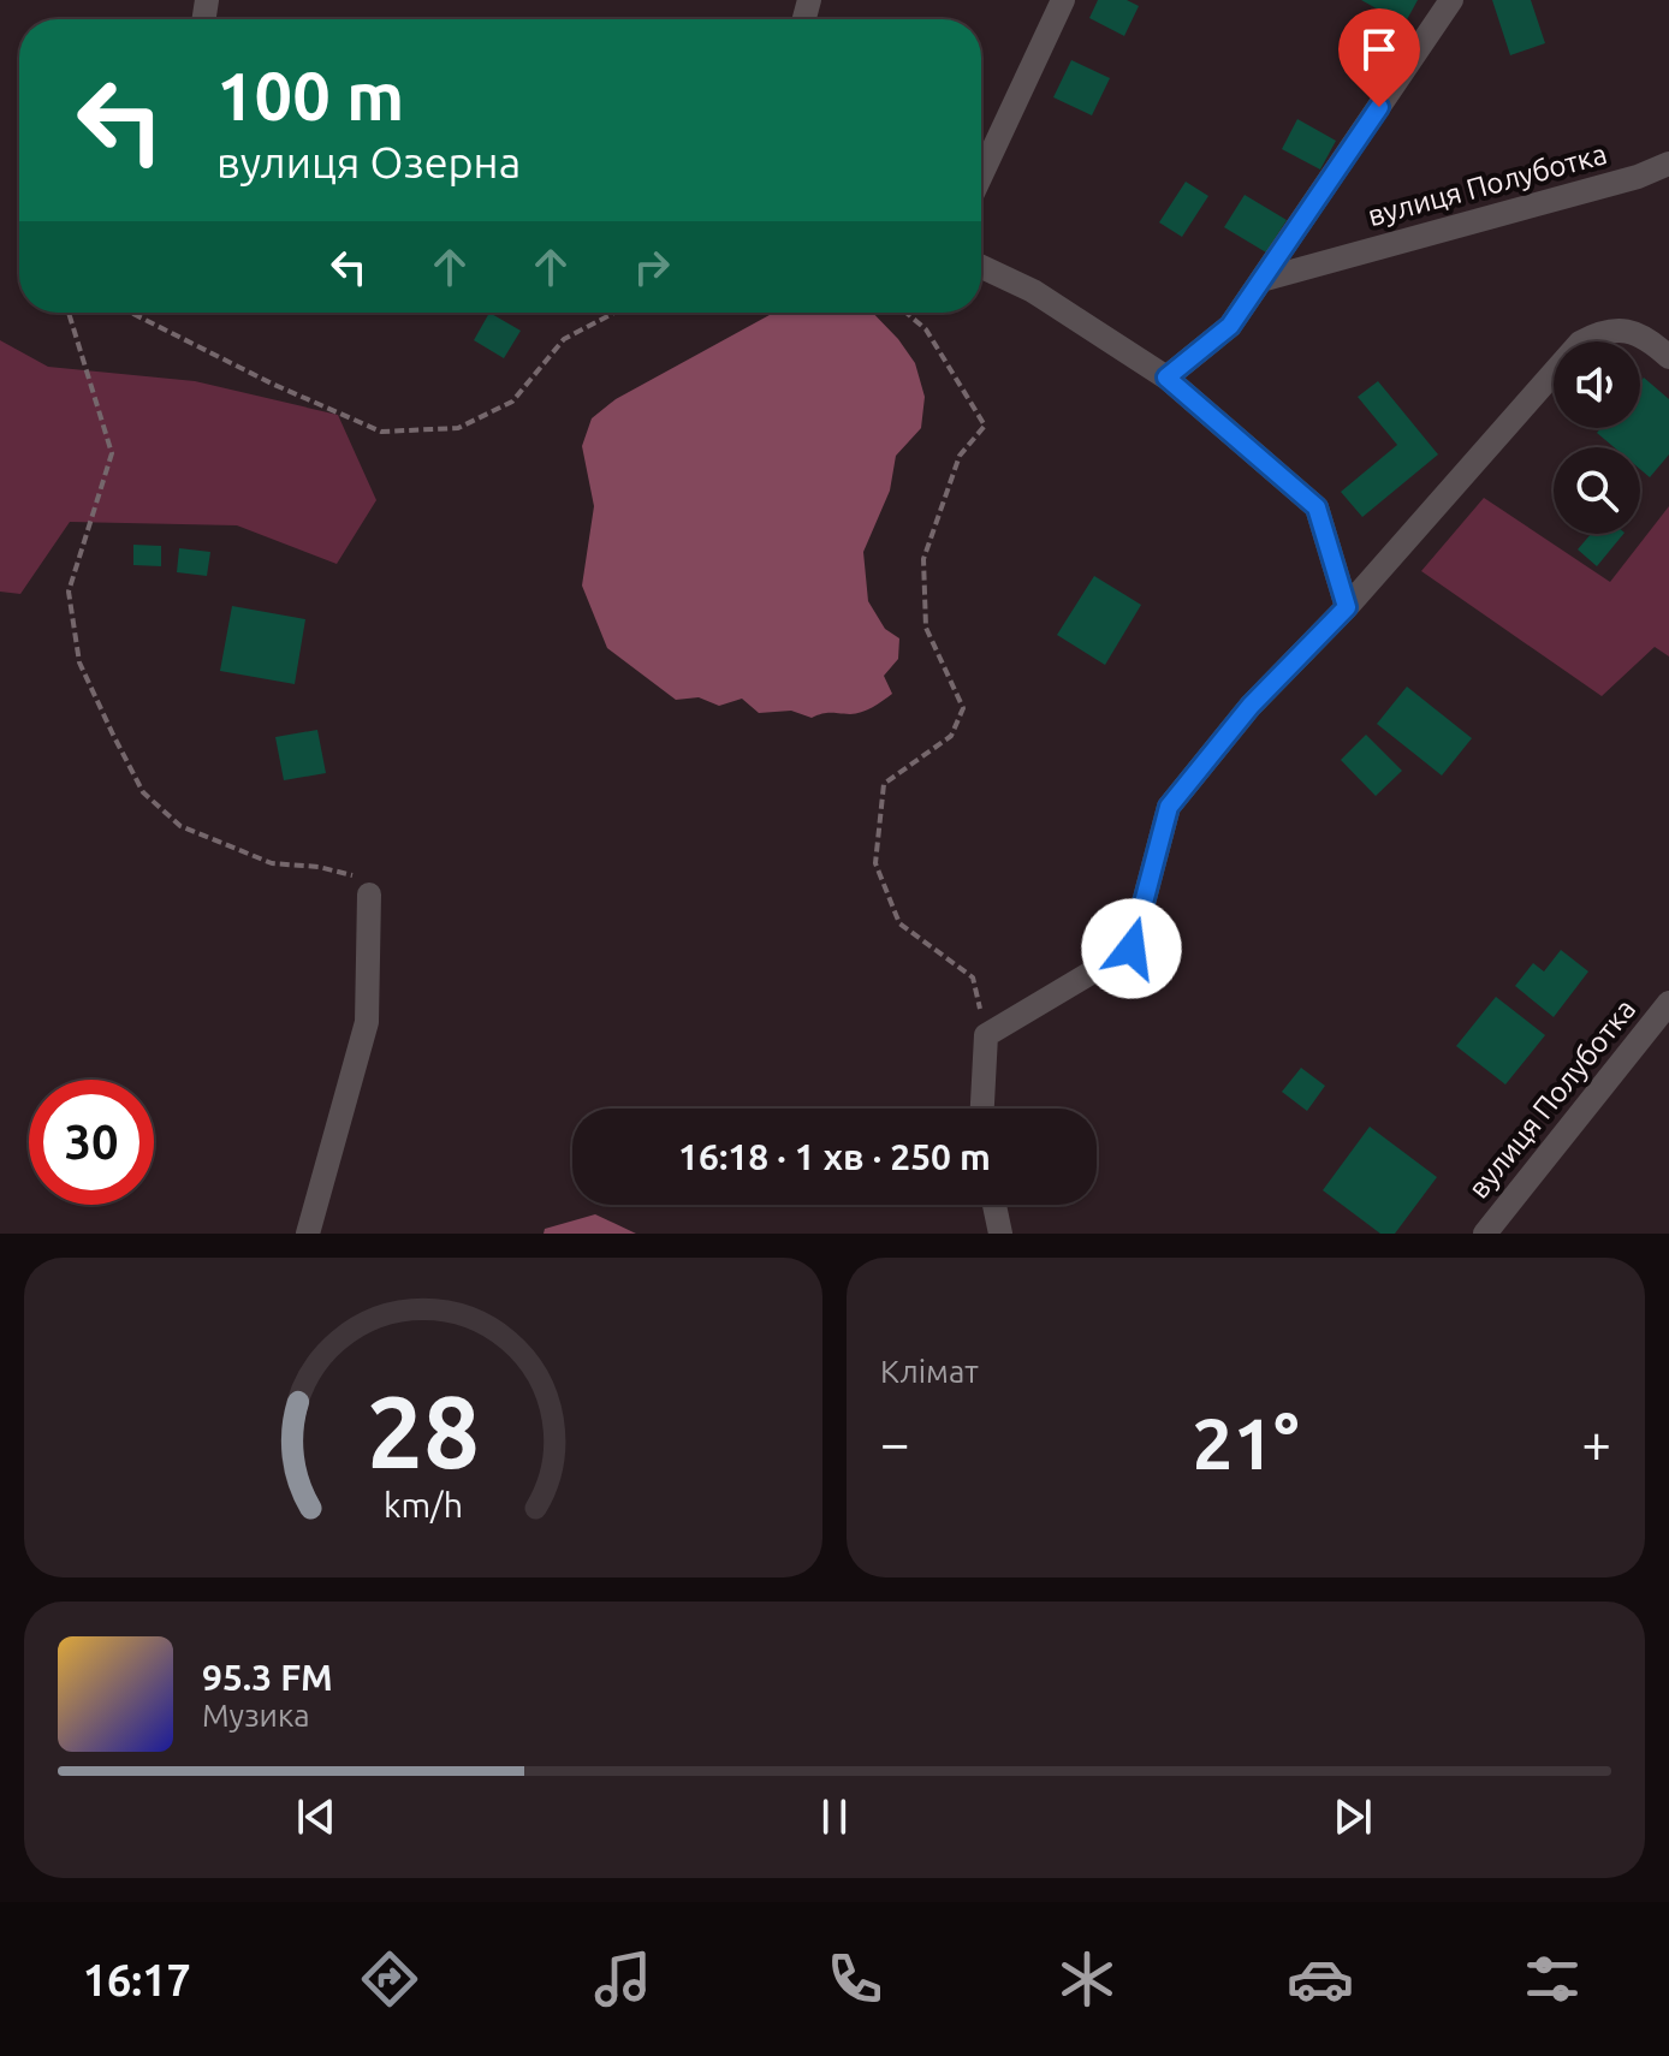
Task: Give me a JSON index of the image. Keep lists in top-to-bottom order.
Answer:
{
  "streets": {
    "street": ["вулиця Полуботка"]
  },
  "page": {
    "turn": ["100 m", "вулиця Озерна"],
    "limit": "30",
    "trip": "16:18 · 1 хв · 250 m",
    "tile": "Клімат",
    "heat": ["−", "21°", "+"],
    "song": ["95.3 FM", "Музика"],
    "tabs": "16:17",
    "gauge": ["28", "km/h"]
  }
}
